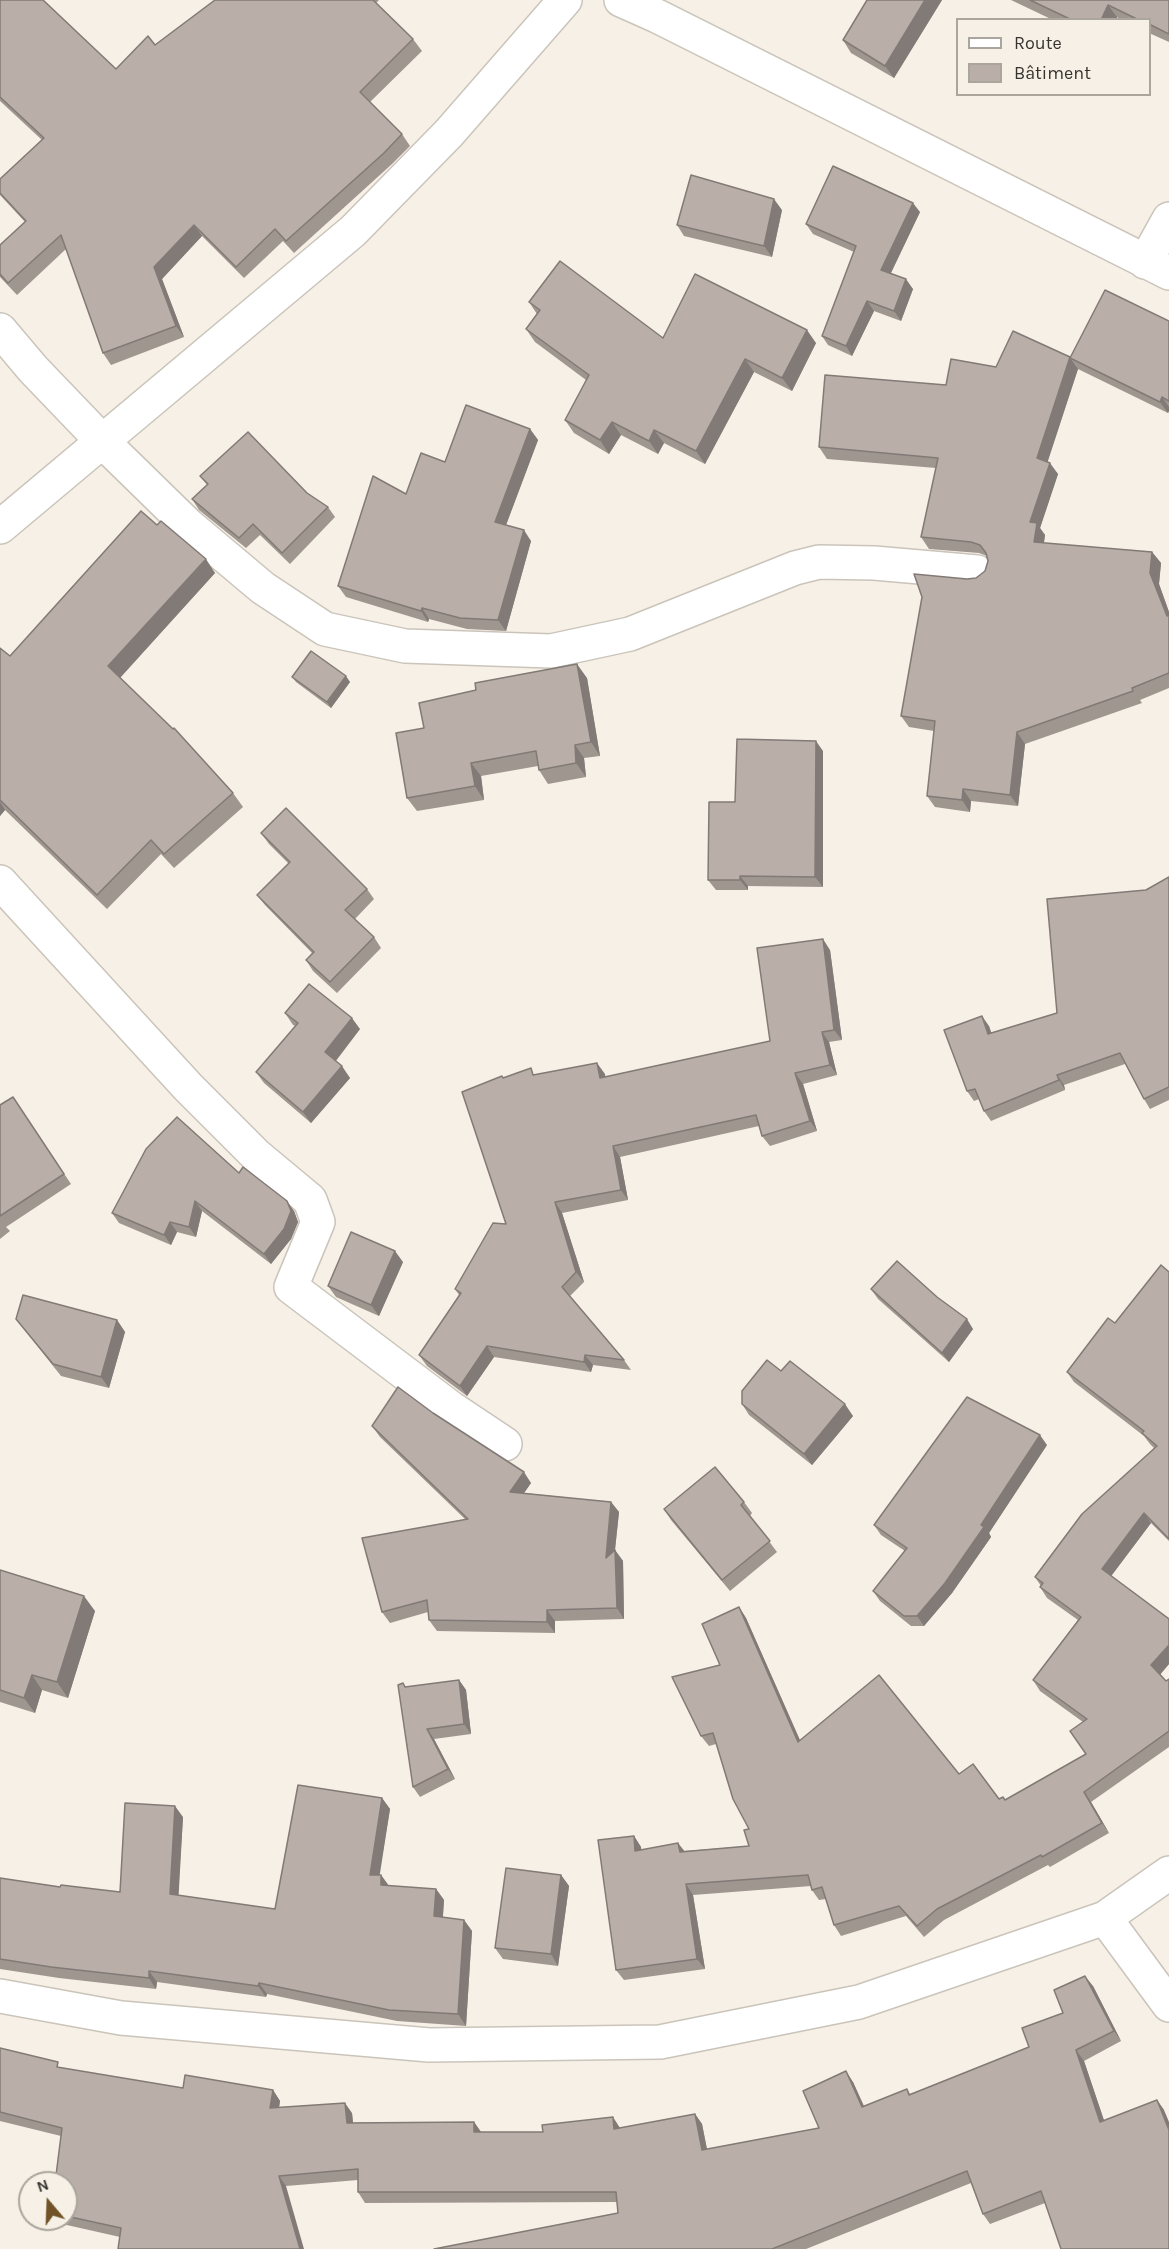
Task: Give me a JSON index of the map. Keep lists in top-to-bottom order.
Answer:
{
  "legend": ["Route", "Bâtiment"],
  "north": "top"
}
